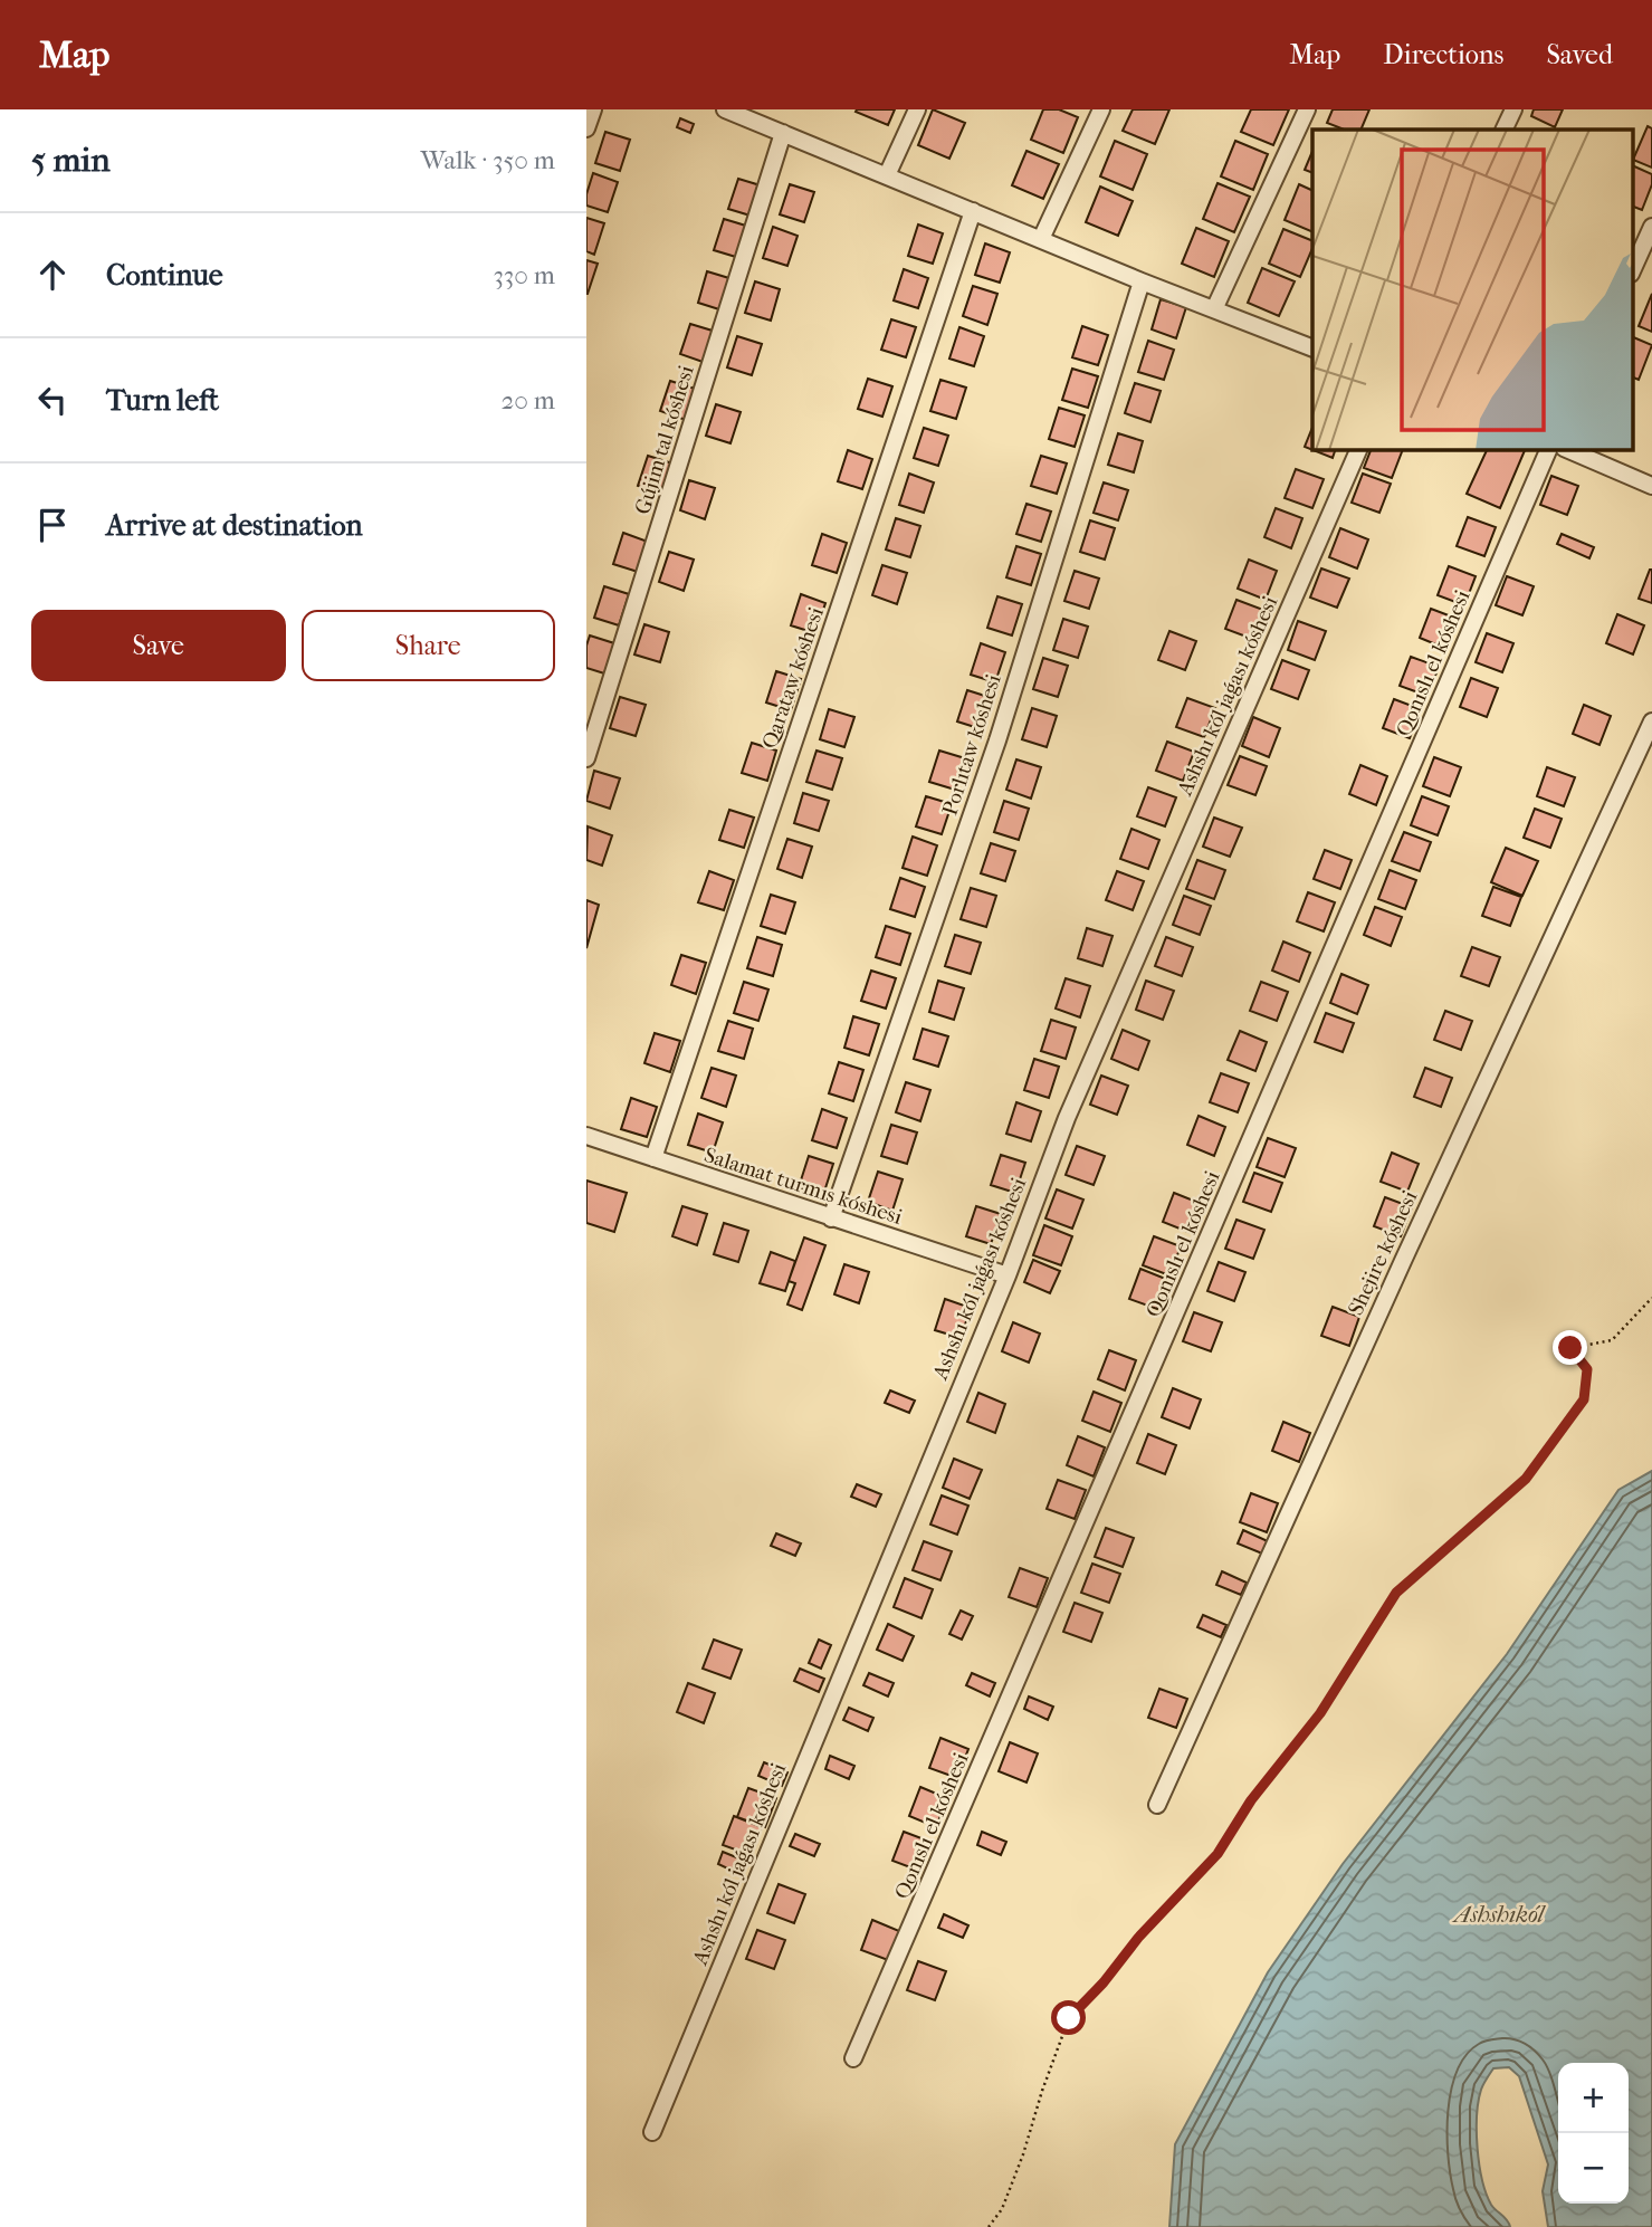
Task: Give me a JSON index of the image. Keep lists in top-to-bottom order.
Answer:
{
  "streets": {
    "street": [
      "Gújim tal kóshesi",
      "Qonıslı el kóshesi",
      "Qarataw kóshesi",
      "Ashshı kól jaǵası kóshesi",
      "Porlıtaw kóshesi",
      "Salamat turmıs kóshesi",
      "Shejire kóshesi"
    ]
  },
  "crossings": [
    ["Qarataw kóshesi", "Salamat turmıs kóshesi"],
    ["Ashshı kól jaǵası kóshesi", "Salamat turmıs kóshesi"],
    ["Porlıtaw kóshesi", "Salamat turmıs kóshesi"]
  ],
  "water": ["Ashshıkól"],
  "page": {
    "header": "Map",
    "nav": ["Map", "Directions", "Saved"],
    "heading": ["5 min", "Walk · 350 m"],
    "list": [
      ["Continue", "330 m"],
      ["Turn left", "20 m"],
      "Arrive at destination"
    ],
    "buttons": ["Save", "Share"],
    "map_buttons": ["+", "−"]
  }
}
